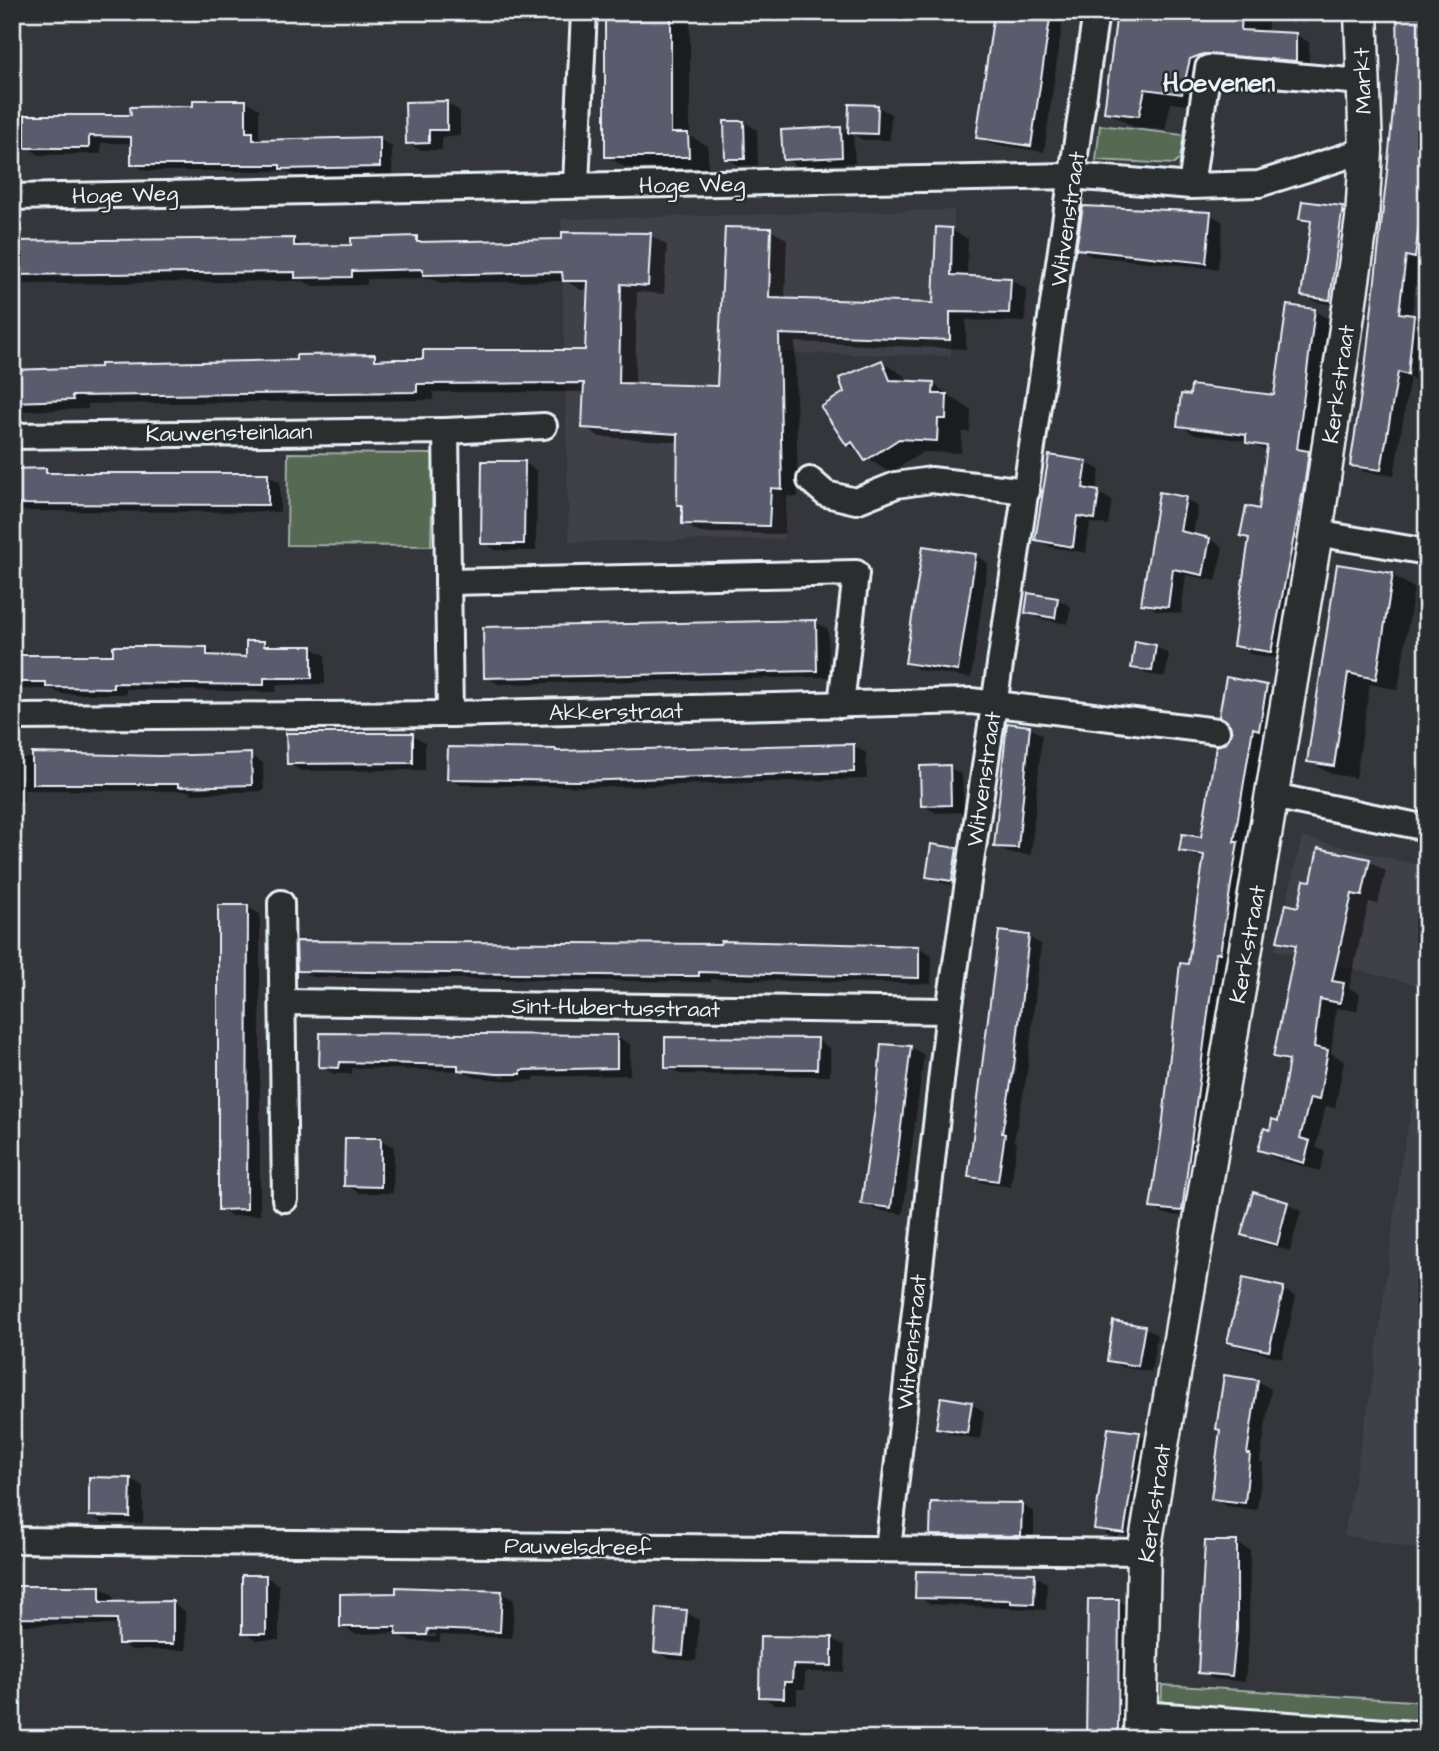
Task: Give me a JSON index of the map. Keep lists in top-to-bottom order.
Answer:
{
  "streets": {
    "main road": ["Markt", "Kerkstraat"],
    "street": [
      "Hoge Weg",
      "Witvenstraat",
      "Kauwensteinlaan",
      "Akkerstraat",
      "Sint-Hubertusstraat",
      "Pauwelsdreef"
    ]
  },
  "crossings": [
    ["Markt", "Hoge Weg"],
    ["Markt", "Kerkstraat"],
    ["Hoge Weg", "Witvenstraat"],
    ["Hoge Weg", "Kerkstraat"],
    ["Witvenstraat", "Akkerstraat"],
    ["Witvenstraat", "Sint-Hubertusstraat"],
    ["Witvenstraat", "Pauwelsdreef"],
    ["Kerkstraat", "Pauwelsdreef"]
  ],
  "districts": ["Hoevenen"]
}
